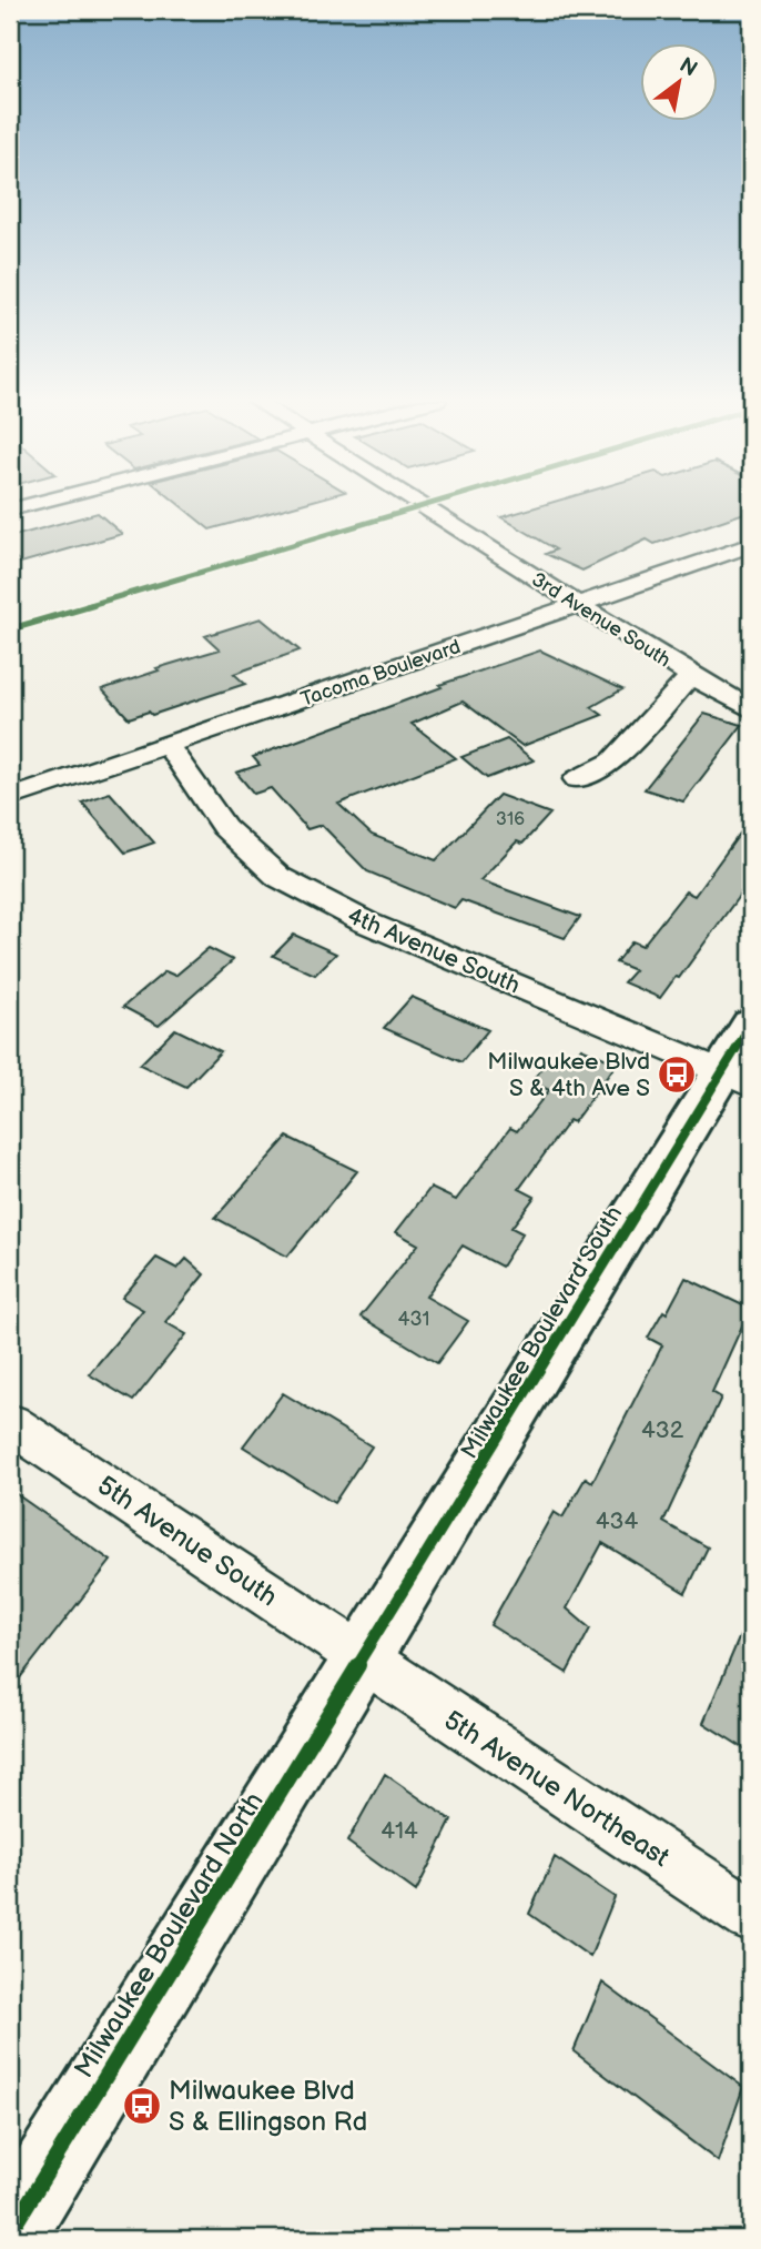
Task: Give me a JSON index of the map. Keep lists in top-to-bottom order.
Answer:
{
  "streets": {
    "street": [
      "3rd Avenue South",
      "Tacoma Boulevard",
      "4th Avenue South",
      "Milwaukee Boulevard South",
      "5th Avenue South",
      "5th Avenue Northeast",
      "Milwaukee Boulevard North"
    ]
  },
  "crossings": [
    ["3rd Avenue South", "Tacoma Boulevard"],
    ["Tacoma Boulevard", "4th Avenue South"],
    ["4th Avenue South", "Milwaukee Boulevard South"],
    ["Milwaukee Boulevard South", "5th Avenue South"],
    ["Milwaukee Boulevard South", "5th Avenue Northeast"],
    ["Milwaukee Boulevard South", "Milwaukee Boulevard North"],
    ["5th Avenue South", "5th Avenue Northeast"],
    ["5th Avenue South", "Milwaukee Boulevard North"],
    ["5th Avenue Northeast", "Milwaukee Boulevard North"]
  ],
  "places": {
    "bus stop": ["Milwaukee Blvd S & 4th Ave S", "Milwaukee Blvd S & Ellingson Rd"]
  },
  "house_numbers": [
    "316",
    "431",
    "432",
    "434",
    "414"
  ],
  "north": "top right"
}
